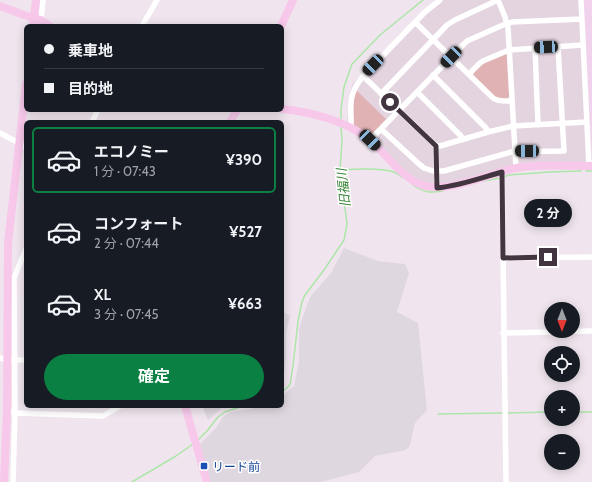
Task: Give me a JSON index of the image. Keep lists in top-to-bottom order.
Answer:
{
  "water": ["旧福川"],
  "places": {
    "transit": ["リード前"]
  },
  "north": "bottom",
  "page": {
    "banner": ["乗車地", "目的地"],
    "list": [
      {
        "name": "エコノミー",
        "note": "1 分 · 07:43",
        "value": "¥390"
      },
      {
        "name": "コンフォート",
        "note": "2 分 · 07:44",
        "value": "¥527"
      },
      {
        "name": "XL",
        "note": "3 分 · 07:45",
        "value": "¥663"
      }
    ],
    "bubble": "2 分",
    "map_buttons": ["+", "−"],
    "buttons": "確定"
  }
}
